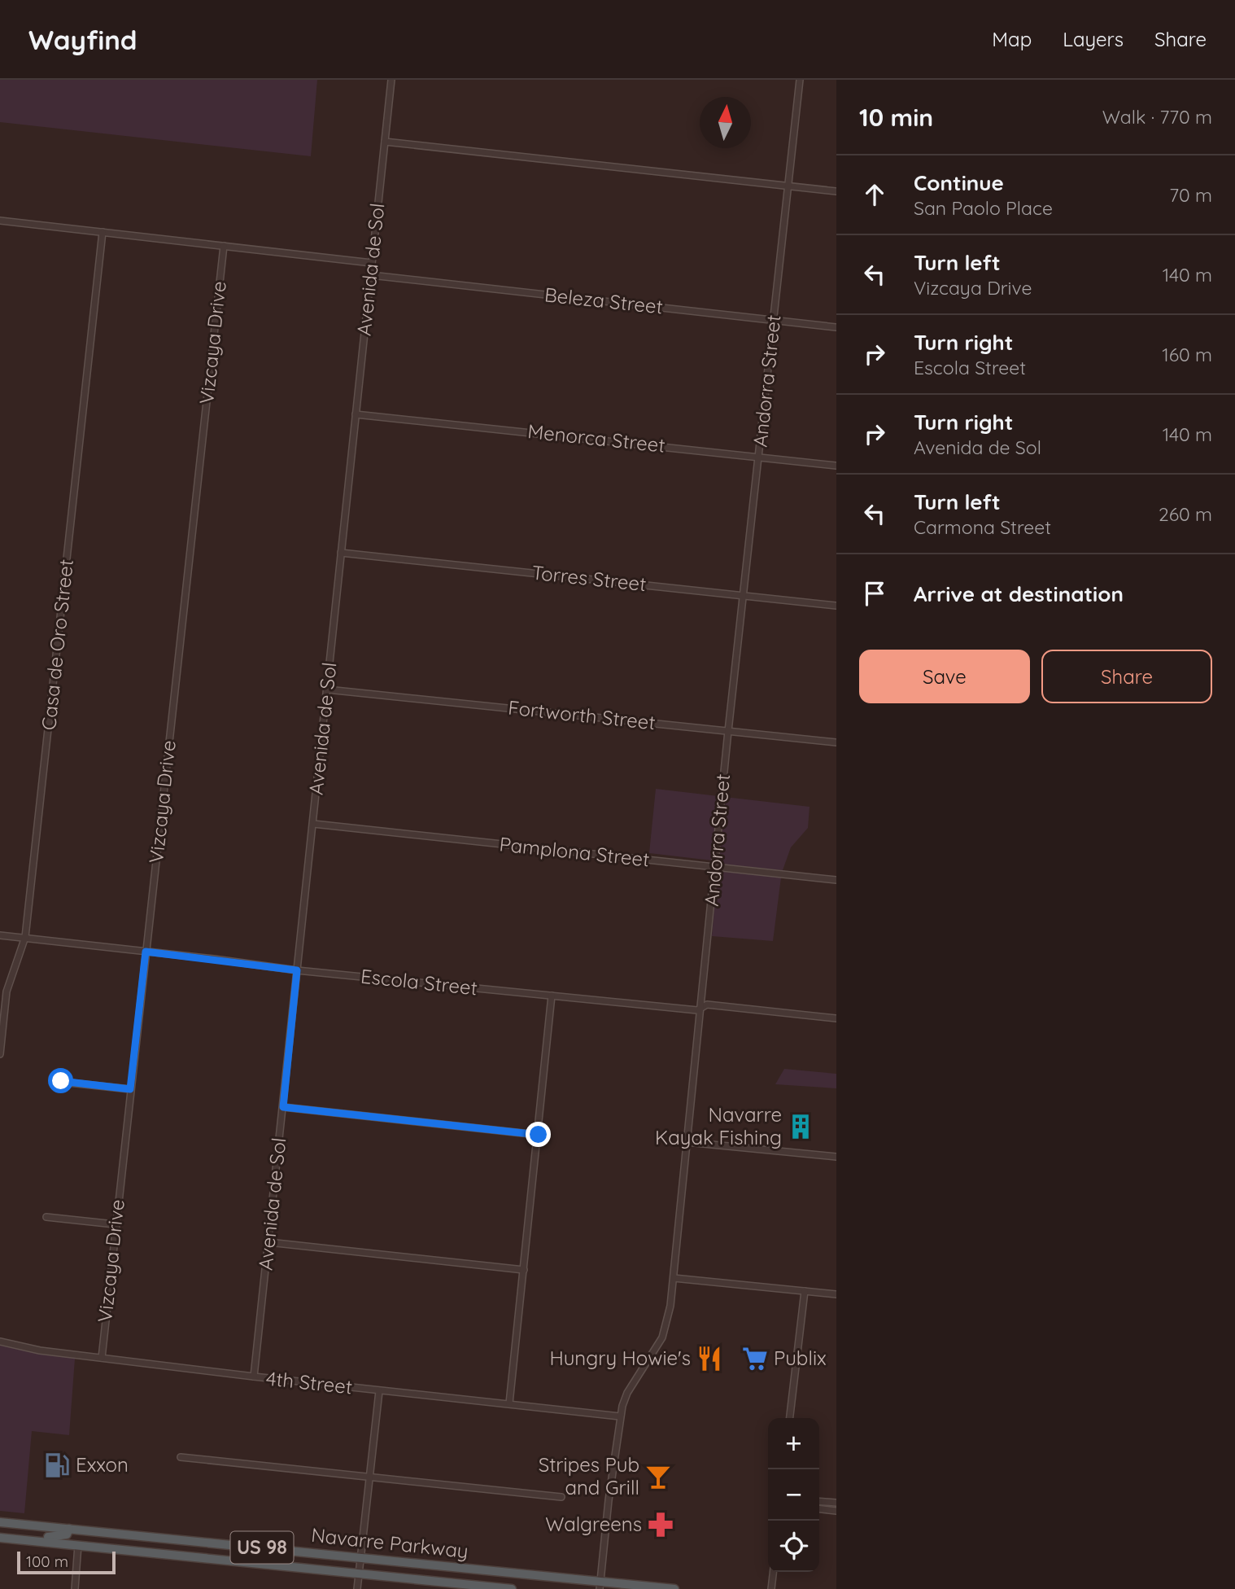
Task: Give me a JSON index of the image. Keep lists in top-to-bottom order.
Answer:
{
  "streets": {
    "highway": ["Navarre Parkway", "US 98"],
    "street": [
      "Avenida de Sol",
      "Beleza Street",
      "Vizcaya Drive",
      "Andorra Street",
      "Menorca Street",
      "Torres Street",
      "Casa de Oro Street",
      "Fortworth Street",
      "Pamplona Street",
      "Escola Street",
      "4th Street"
    ]
  },
  "crossings": [
    ["Avenida de Sol", "Beleza Street"],
    ["Avenida de Sol", "Menorca Street"],
    ["Avenida de Sol", "Torres Street"],
    ["Avenida de Sol", "Fortworth Street"],
    ["Avenida de Sol", "Pamplona Street"],
    ["Avenida de Sol", "Escola Street"],
    ["Avenida de Sol", "4th Street"],
    ["Beleza Street", "Andorra Street"],
    ["Vizcaya Drive", "Escola Street"],
    ["Vizcaya Drive", "4th Street"],
    ["Andorra Street", "Menorca Street"],
    ["Andorra Street", "Torres Street"],
    ["Andorra Street", "Fortworth Street"],
    ["Andorra Street", "Pamplona Street"],
    ["Andorra Street", "Escola Street"],
    ["Andorra Street", "4th Street"],
    ["Andorra Street", "Navarre Parkway"],
    ["Casa de Oro Street", "Escola Street"]
  ],
  "places": {
    "building": ["Navarre Kayak Fishing"],
    "restaurant": ["Hungry Howie's"],
    "supermarket": ["Publix"],
    "fuel station": ["Exxon"],
    "bar": ["Stripes Pub and Grill"],
    "pharmacy": ["Walgreens"]
  },
  "scale_bar": "100 m",
  "north": "top",
  "page": {
    "header": "Wayfind",
    "nav": ["Map", "Layers", "Share"],
    "heading": ["10 min", "Walk · 770 m"],
    "list": [
      ["Continue", "San Paolo Place", "70 m"],
      ["Turn left", "Vizcaya Drive", "140 m"],
      ["Turn right", "Escola Street", "160 m"],
      ["Turn right", "Avenida de Sol", "140 m"],
      ["Turn left", "Carmona Street", "260 m"],
      "Arrive at destination"
    ],
    "buttons": ["Save", "Share"],
    "map_buttons": ["+", "−"],
    "scale": "100 m"
  }
}
